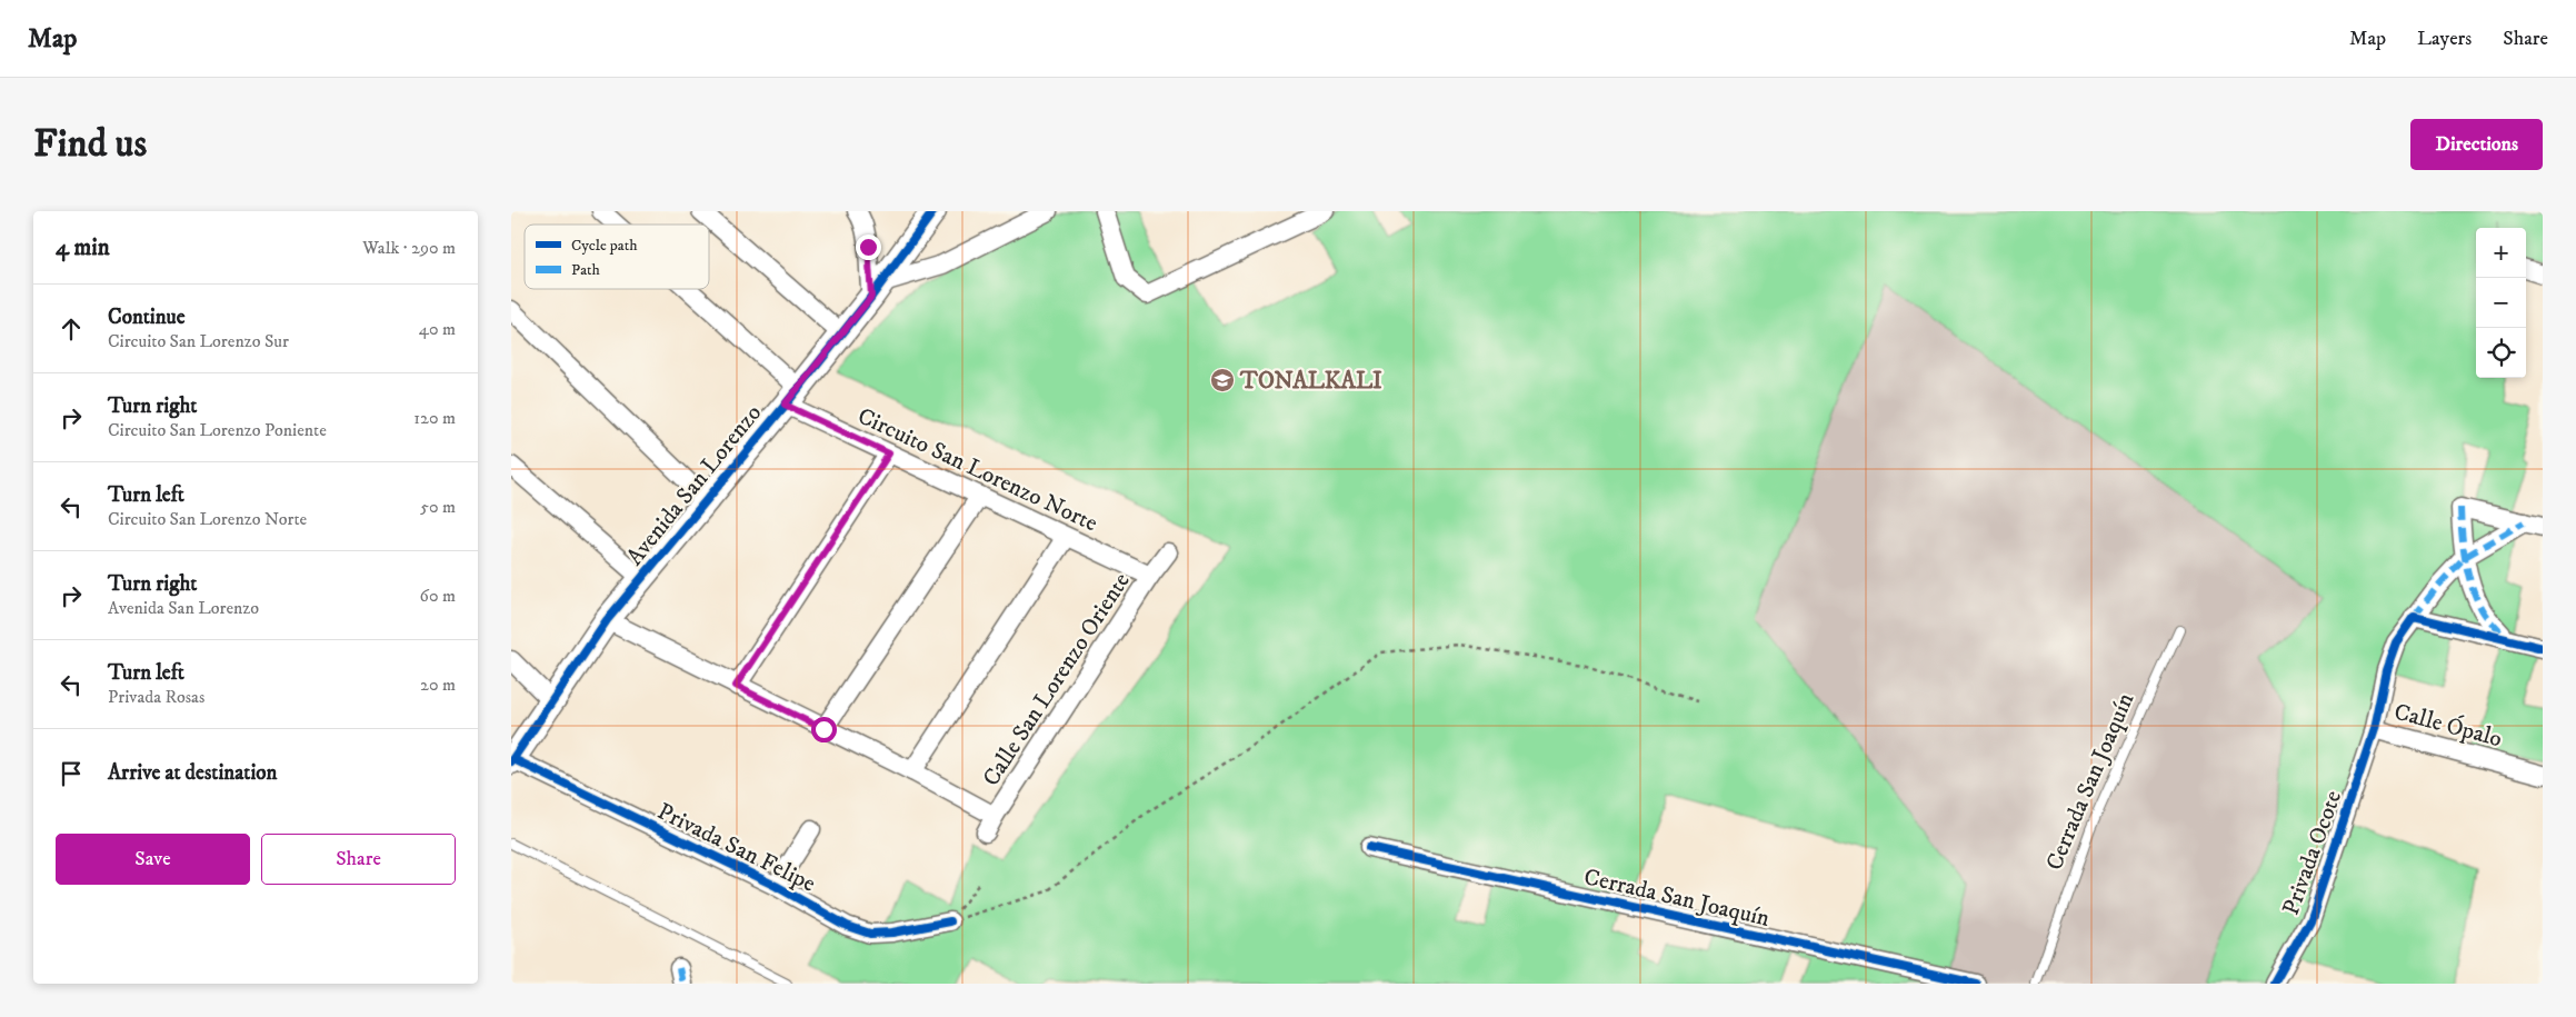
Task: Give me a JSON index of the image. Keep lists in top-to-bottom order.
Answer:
{
  "streets": {
    "street": [
      "Circuito San Lorenzo Norte",
      "Avenida San Lorenzo",
      "Calle San Lorenzo Oriente",
      "Calle Ópalo",
      "Cerrada San Joaquín",
      "Privada San Felipe",
      "Privada Ocote"
    ]
  },
  "crossings": [
    ["Circuito San Lorenzo Norte", "Avenida San Lorenzo"],
    ["Circuito San Lorenzo Norte", "Calle San Lorenzo Oriente"],
    ["Avenida San Lorenzo", "Privada San Felipe"],
    ["Calle Ópalo", "Privada Ocote"]
  ],
  "places": {
    "school or university": ["TONALKALI"]
  },
  "legend": ["Cycle path", "Path"],
  "page": {
    "header": "Map",
    "nav": ["Map", "Layers", "Share"],
    "buttons": [
      "Directions",
      ["Save", "Share"]
    ],
    "title": "Find us",
    "heading": ["4 min", "Walk · 290 m"],
    "map_buttons": ["+", "−"],
    "list": [
      ["Continue", "Circuito San Lorenzo Sur", "40 m"],
      ["Turn right", "Circuito San Lorenzo Poniente", "120 m"],
      ["Turn left", "Circuito San Lorenzo Norte", "50 m"],
      ["Turn right", "Avenida San Lorenzo", "60 m"],
      ["Turn left", "Privada Rosas", "20 m"],
      "Arrive at destination"
    ]
  }
}
